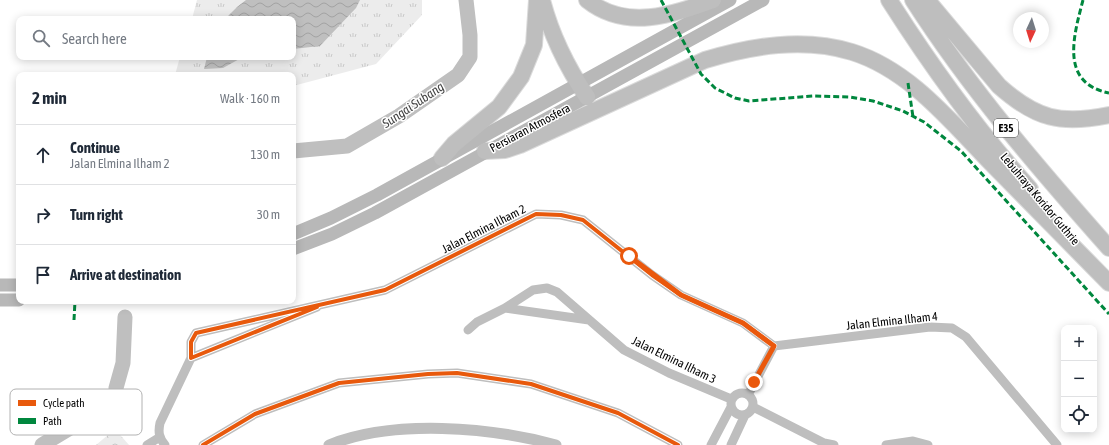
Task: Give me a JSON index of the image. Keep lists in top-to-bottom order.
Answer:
{
  "streets": {
    "highway": ["E35", "Lebuhraya Koridor Guthrie"],
    "main road": ["Persiaran Atmosfera"],
    "street": ["Jalan Elmina Ilham 2", "Jalan Elmina Ilham 4", "Jalan Elmina Ilham 3"]
  },
  "crossings": [
    ["Jalan Elmina Ilham 2", "Jalan Elmina Ilham 4"]
  ],
  "water": ["Sungai Subang"],
  "legend": ["Cycle path", "Path"],
  "north": "bottom",
  "page": {
    "search": "Search here",
    "heading": ["2 min", "Walk · 160 m"],
    "list": [
      ["Continue", "Jalan Elmina Ilham 2", "130 m"],
      ["Turn right", "30 m"],
      "Arrive at destination"
    ],
    "map_buttons": ["+", "−"]
  }
}
